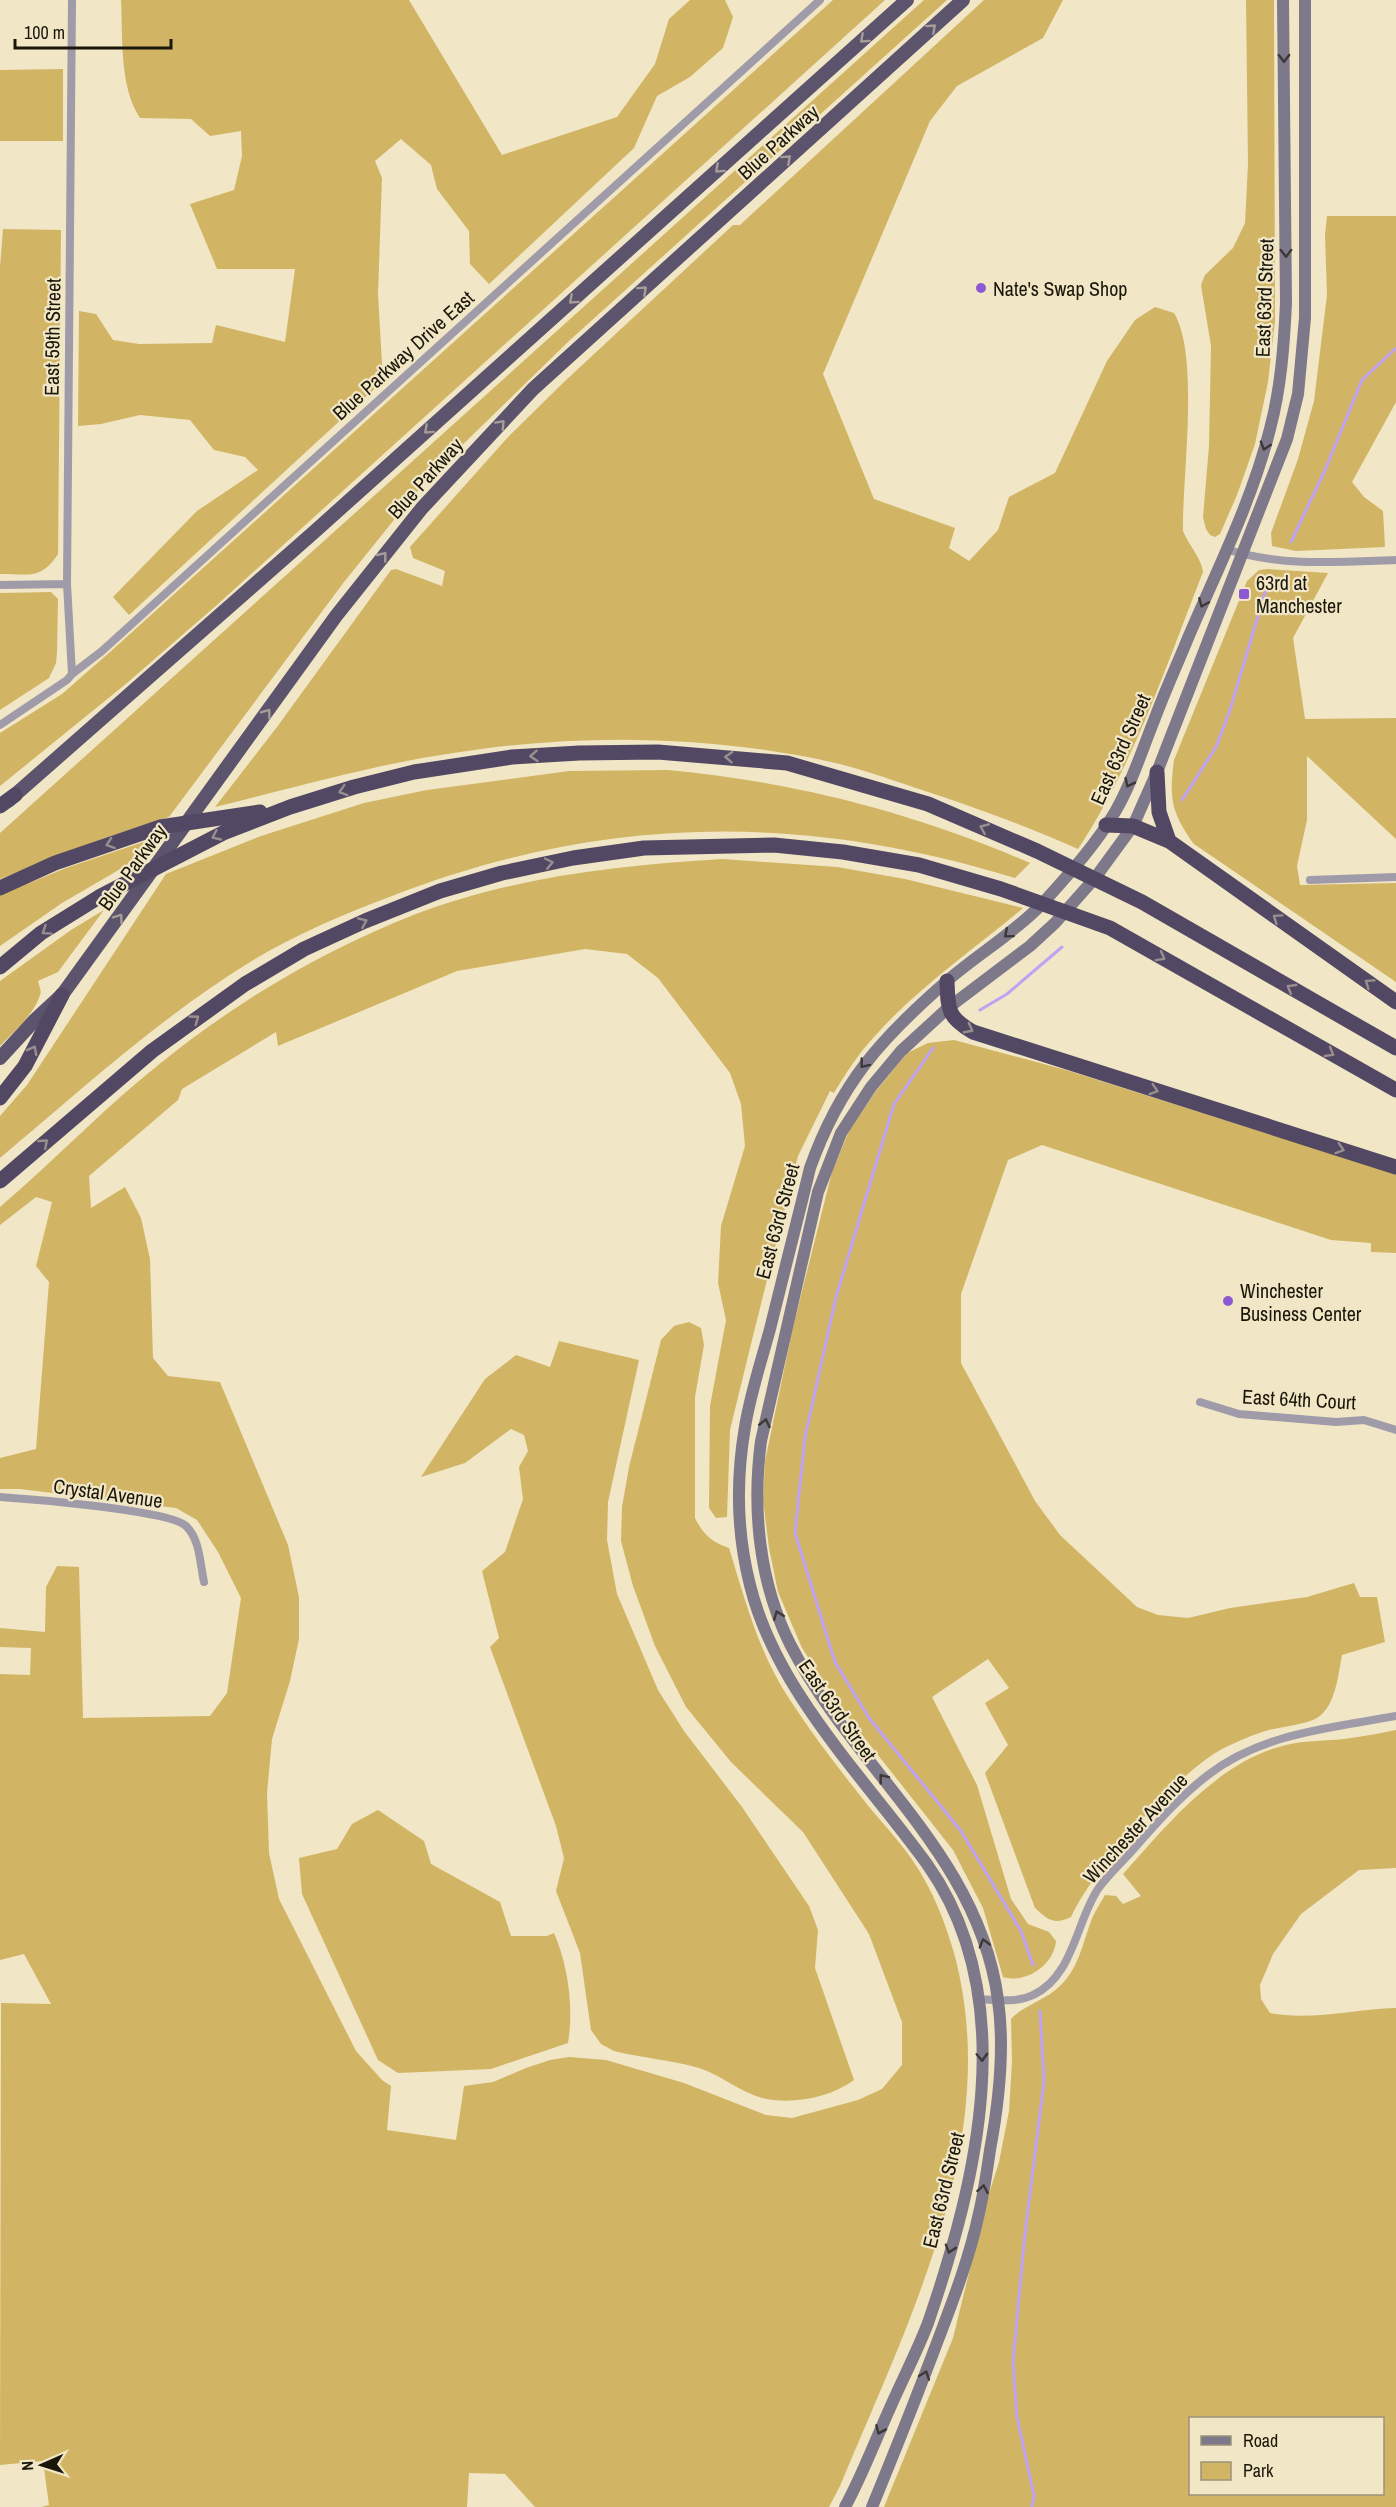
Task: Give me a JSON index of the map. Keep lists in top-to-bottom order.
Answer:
{
  "streets": {
    "highway": ["Blue Parkway"],
    "main road": ["East 63rd Street"],
    "street": [
      "East 59th Street",
      "Blue Parkway Drive East",
      "East 64th Court",
      "Crystal Avenue",
      "Winchester Avenue"
    ]
  },
  "crossings": [
    ["East 63rd Street", "Winchester Avenue"],
    ["East 59th Street", "Blue Parkway Drive East"]
  ],
  "places": {
    "other": ["Nate's Swap Shop", "Winchester Business Center"],
    "transit": ["63rd at Manchester"]
  },
  "legend": ["Road", "Park"],
  "scale_bar": "100 m",
  "north": "left"
}
